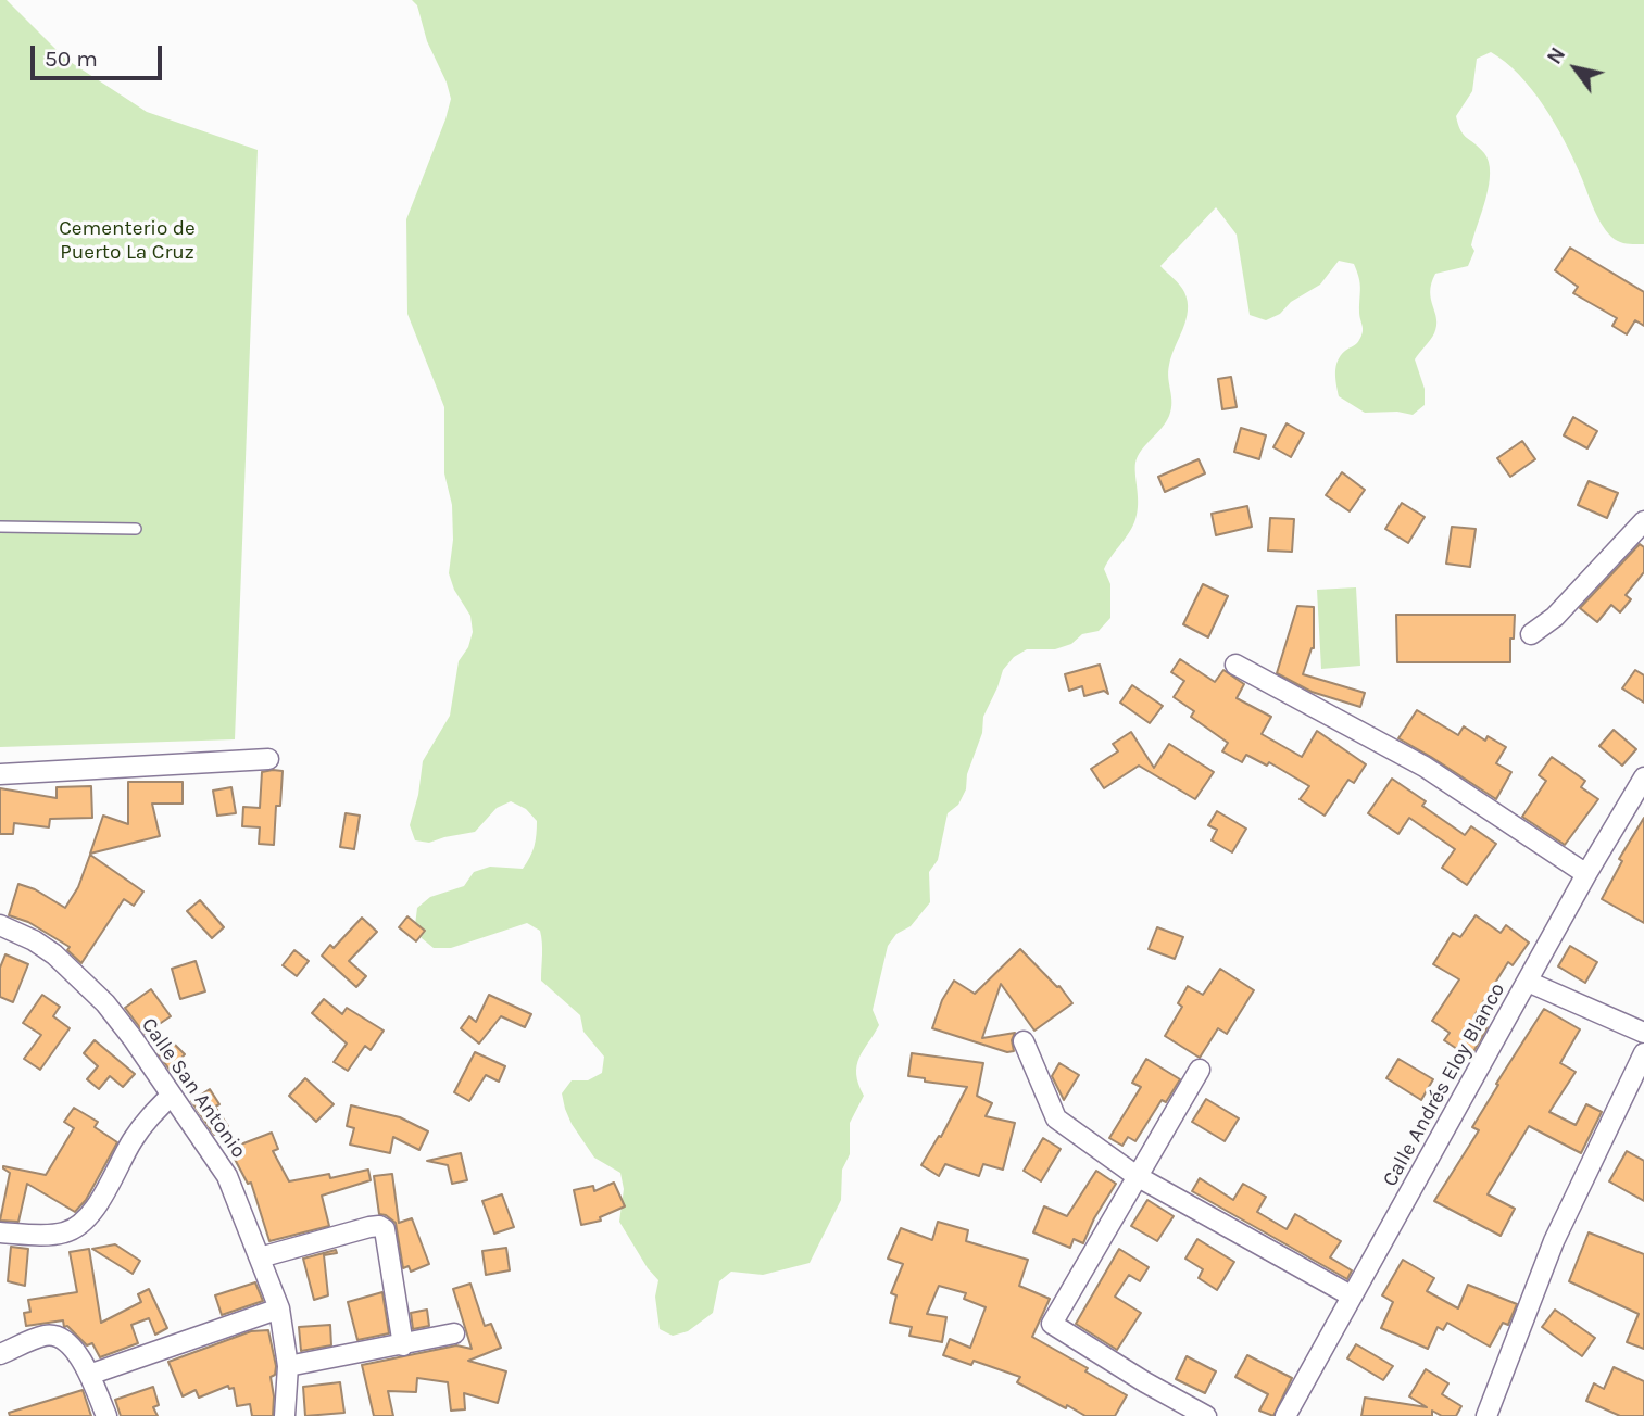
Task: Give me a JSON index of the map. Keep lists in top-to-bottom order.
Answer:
{
  "streets": {
    "street": ["Calle Andrés Eloy Blanco", "Calle San Antonio"]
  },
  "parks": ["Cementerio de Puerto La Cruz"],
  "scale_bar": "50 m",
  "north": "top left"
}
